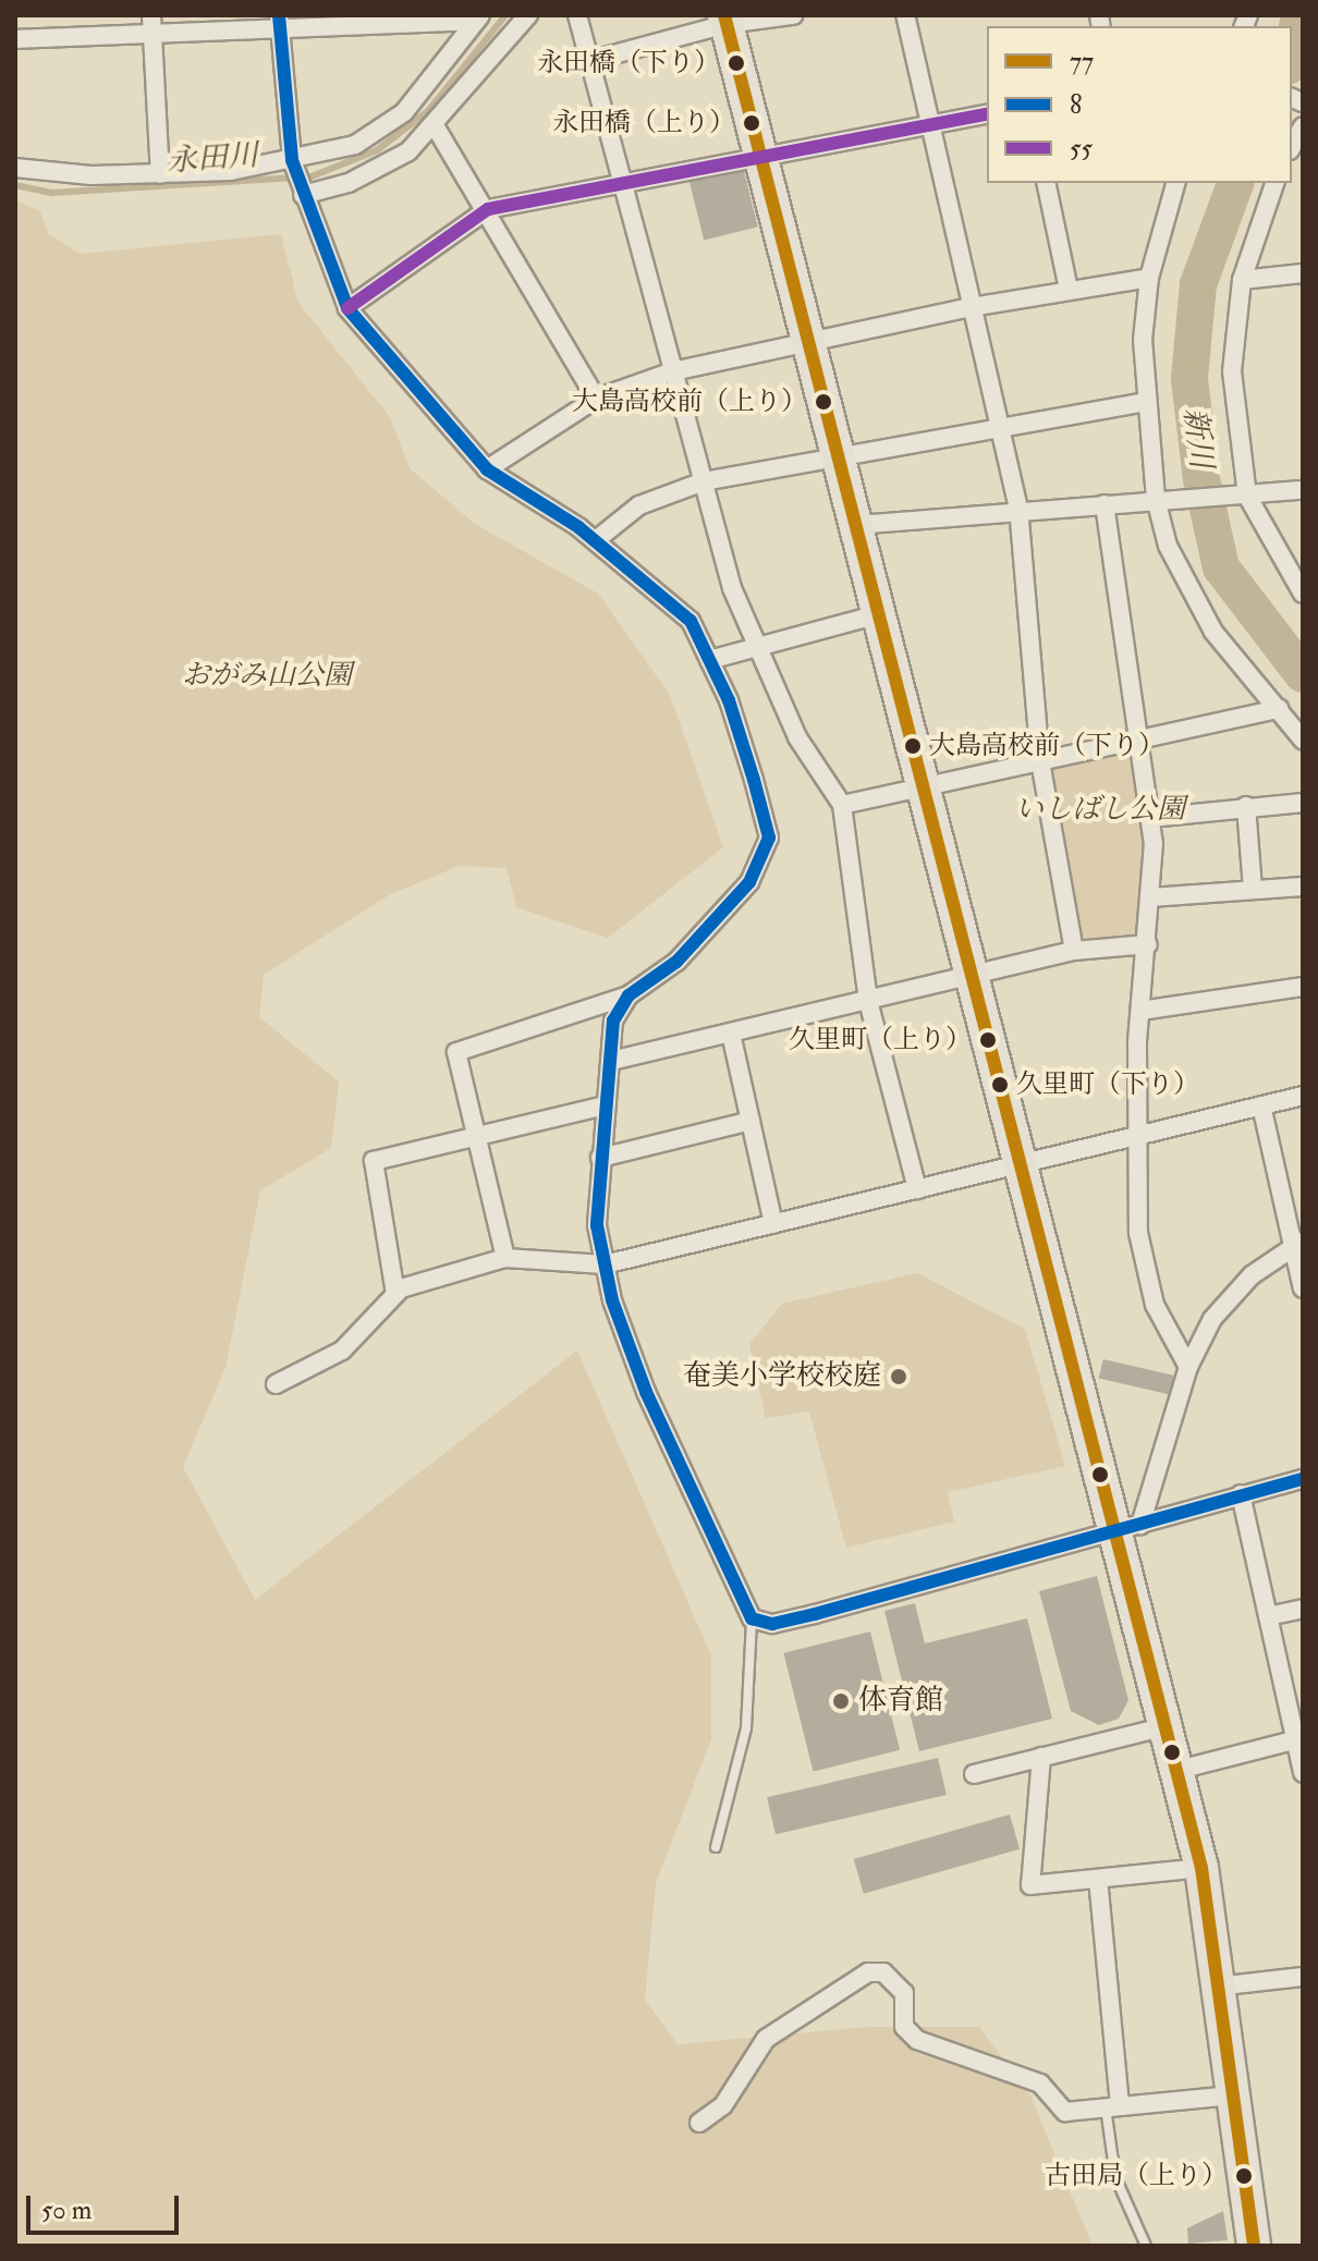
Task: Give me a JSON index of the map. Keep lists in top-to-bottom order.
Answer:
{
  "water": ["永田川", "新川"],
  "parks": ["おがみ山公園", "いしばし公園"],
  "places": [
    "永田橋（下り）",
    "永田橋（上り）",
    "大島高校前（上り）",
    "大島高校前（下り）",
    "久里町（上り）",
    "久里町（下り）",
    "奄美小学校校庭",
    "体育館",
    "古田局（上り）"
  ],
  "lines": ["transit line 77", "transit line 8", "transit line 55"],
  "legend": ["77", "8", "55"],
  "scale_bar": "50 m"
}
